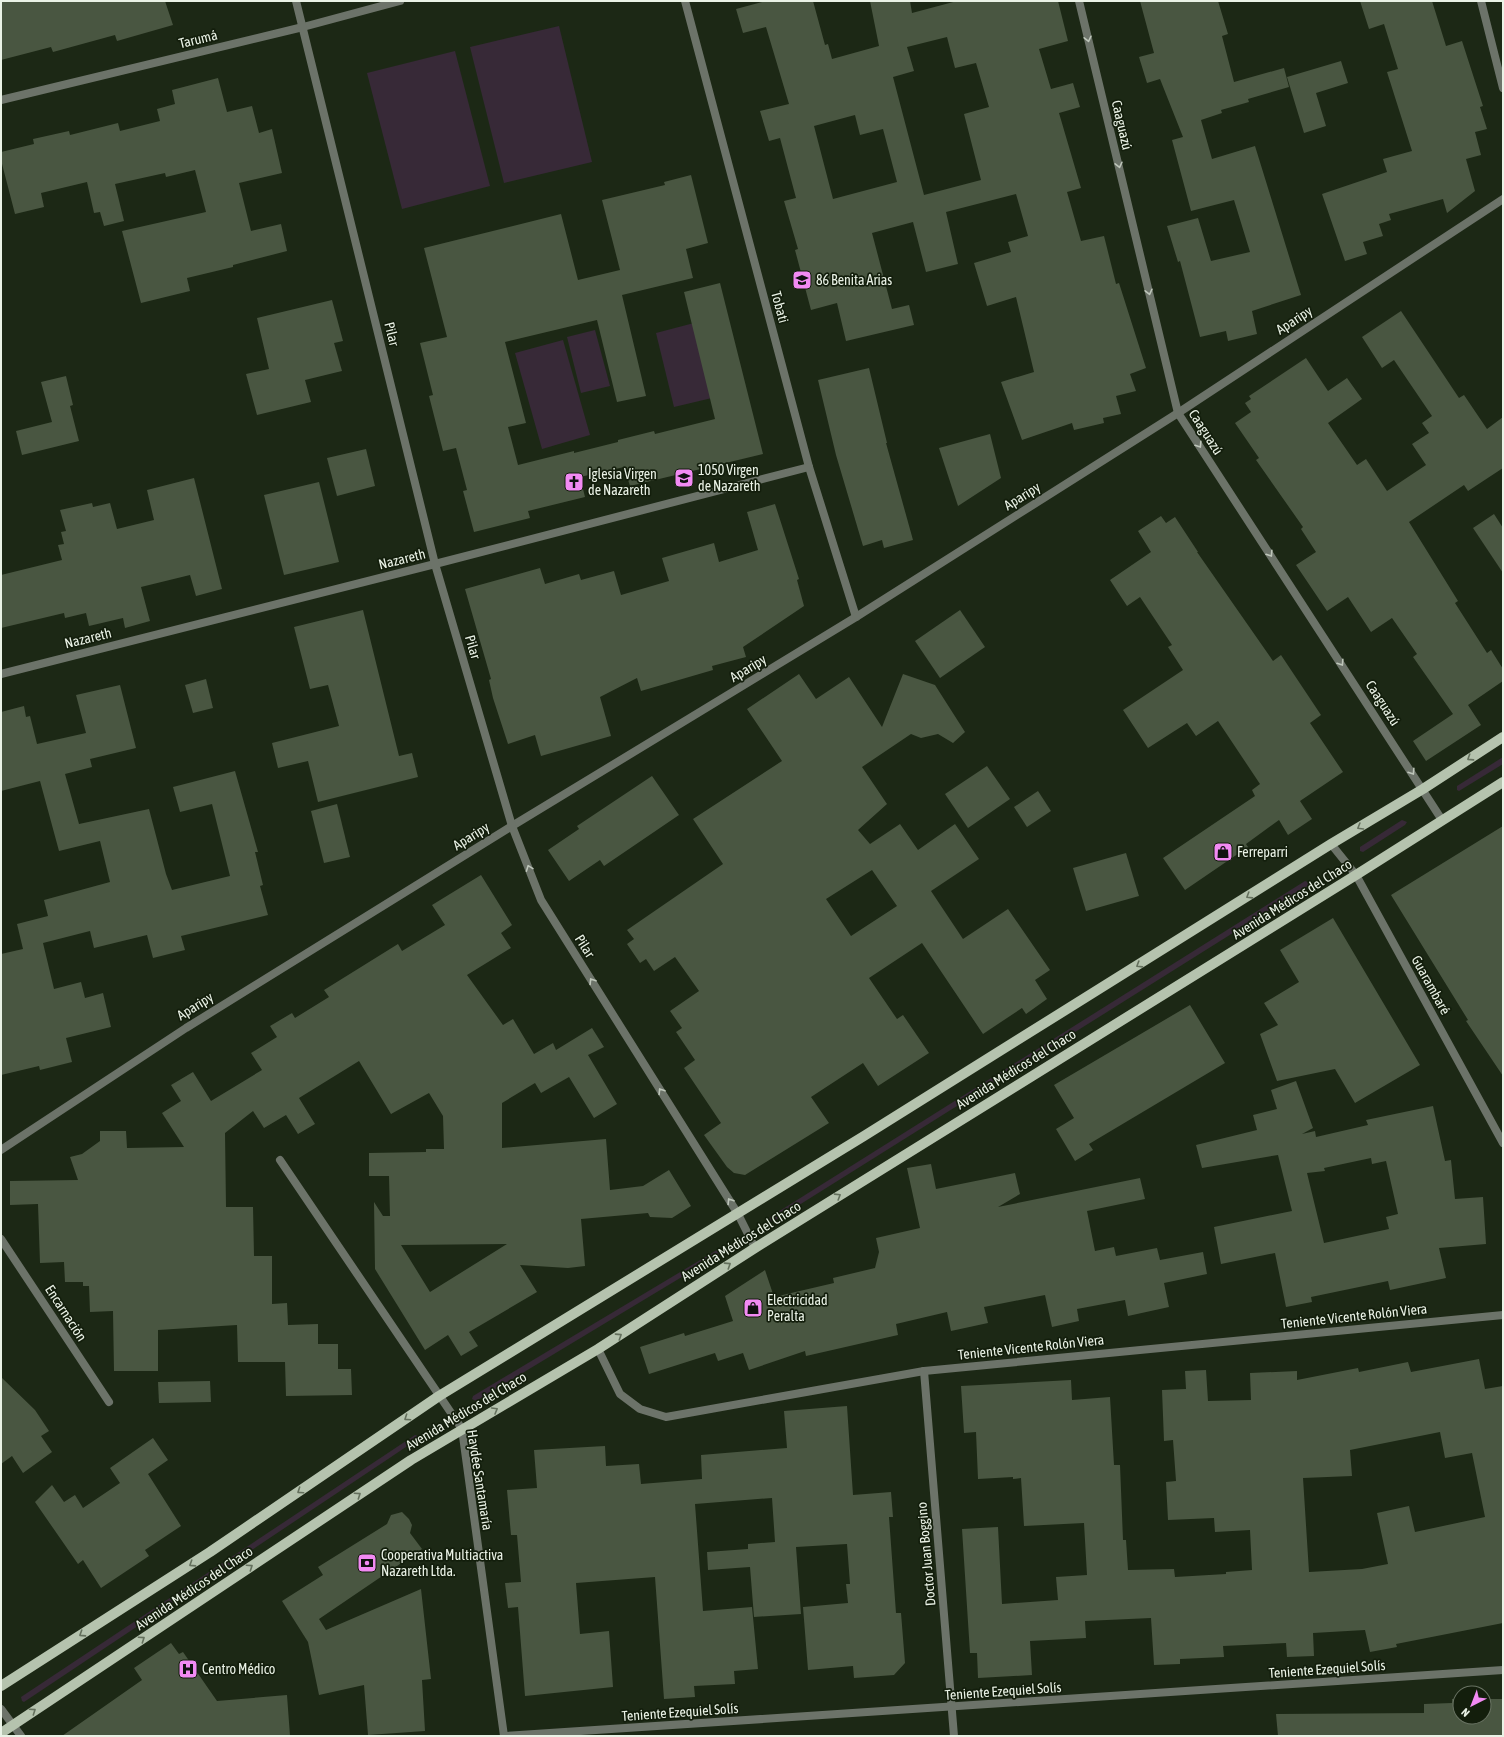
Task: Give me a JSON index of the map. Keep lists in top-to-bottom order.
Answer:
{
  "streets": {
    "main road": ["Avenida Médicos del Chaco"],
    "street": [
      "Tarumá",
      "Caaguazú",
      "Tobati",
      "Aparipy",
      "Pilar",
      "Nazareth",
      "Guarambaré",
      "Encarnación",
      "Teniente Vicente Rolón Viera",
      "Haydée Santamaría",
      "Doctor Juan Boggino",
      "Teniente Ezequiel Solís"
    ]
  },
  "crossings": [
    ["Tarumá", "Pilar"],
    ["Caaguazú", "Aparipy"],
    ["Caaguazú", "Avenida Médicos del Chaco"],
    ["Tobati", "Aparipy"],
    ["Tobati", "Nazareth"],
    ["Aparipy", "Pilar"],
    ["Pilar", "Nazareth"],
    ["Pilar", "Avenida Médicos del Chaco"],
    ["Avenida Médicos del Chaco", "Guarambaré"],
    ["Avenida Médicos del Chaco", "Teniente Vicente Rolón Viera"],
    ["Avenida Médicos del Chaco", "Haydée Santamaría"],
    ["Teniente Vicente Rolón Viera", "Doctor Juan Boggino"],
    ["Haydée Santamaría", "Teniente Ezequiel Solís"],
    ["Doctor Juan Boggino", "Teniente Ezequiel Solís"]
  ],
  "one_way": ["Caaguazú"],
  "places": {
    "school or university": ["86 Benita Arias", "1050 Virgen de Nazareth"],
    "church": ["Iglesia Virgen de Nazareth"],
    "shop": ["Ferreparri", "Electricidad Peralta"],
    "bank": ["Cooperativa Multiactiva Nazareth Ltda."],
    "hospital": ["Centro Médico"]
  },
  "north": "bottom left"
}
